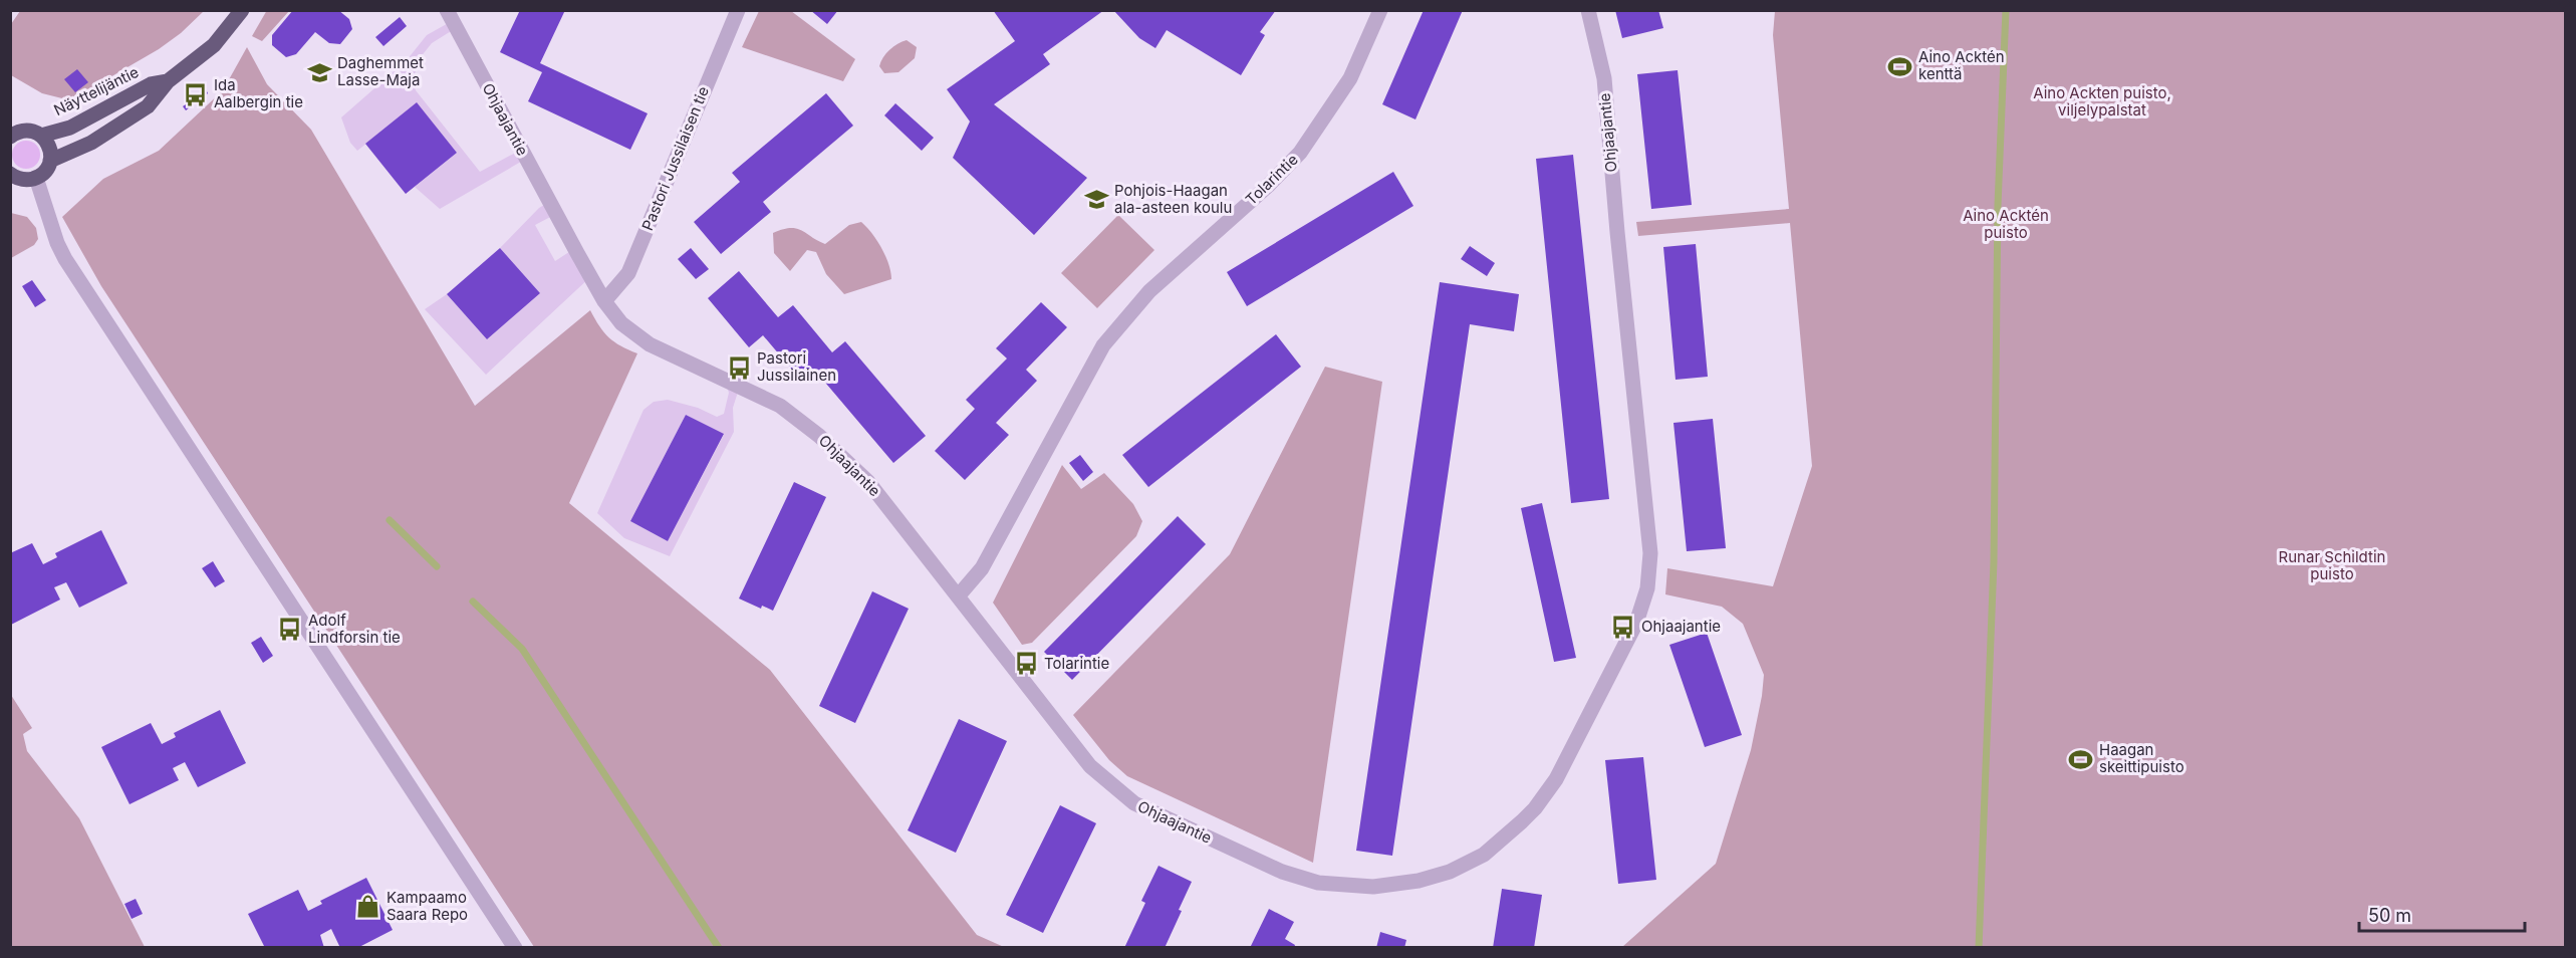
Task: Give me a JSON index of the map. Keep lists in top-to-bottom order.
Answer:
{
  "streets": {
    "main road": ["Näyttelijäntie"],
    "street": ["Ohjaajantie", "Pastori Jussilaisen tie", "Tolarintie"]
  },
  "crossings": [
    ["Ohjaajantie", "Pastori Jussilaisen tie"],
    ["Ohjaajantie", "Tolarintie"]
  ],
  "parks": ["Aino Ackten puisto, viljelypalstat", "Aino Acktén puisto", "Runar Schildtin puisto"],
  "places": {
    "sports": ["Aino Acktén kenttä", "Haagan skeittipuisto"],
    "school or university": ["Daghemmet Lasse-Maja", "Pohjois-Haagan ala-asteen koulu"],
    "bus stop": [
      "Ida Aalbergin tie",
      "Pastori Jussilainen",
      "Ohjaajantie",
      "Adolf Lindforsin tie",
      "Tolarintie"
    ],
    "shop": ["Kampaamo Saara Repo"]
  },
  "scale_bar": "50 m"
}
